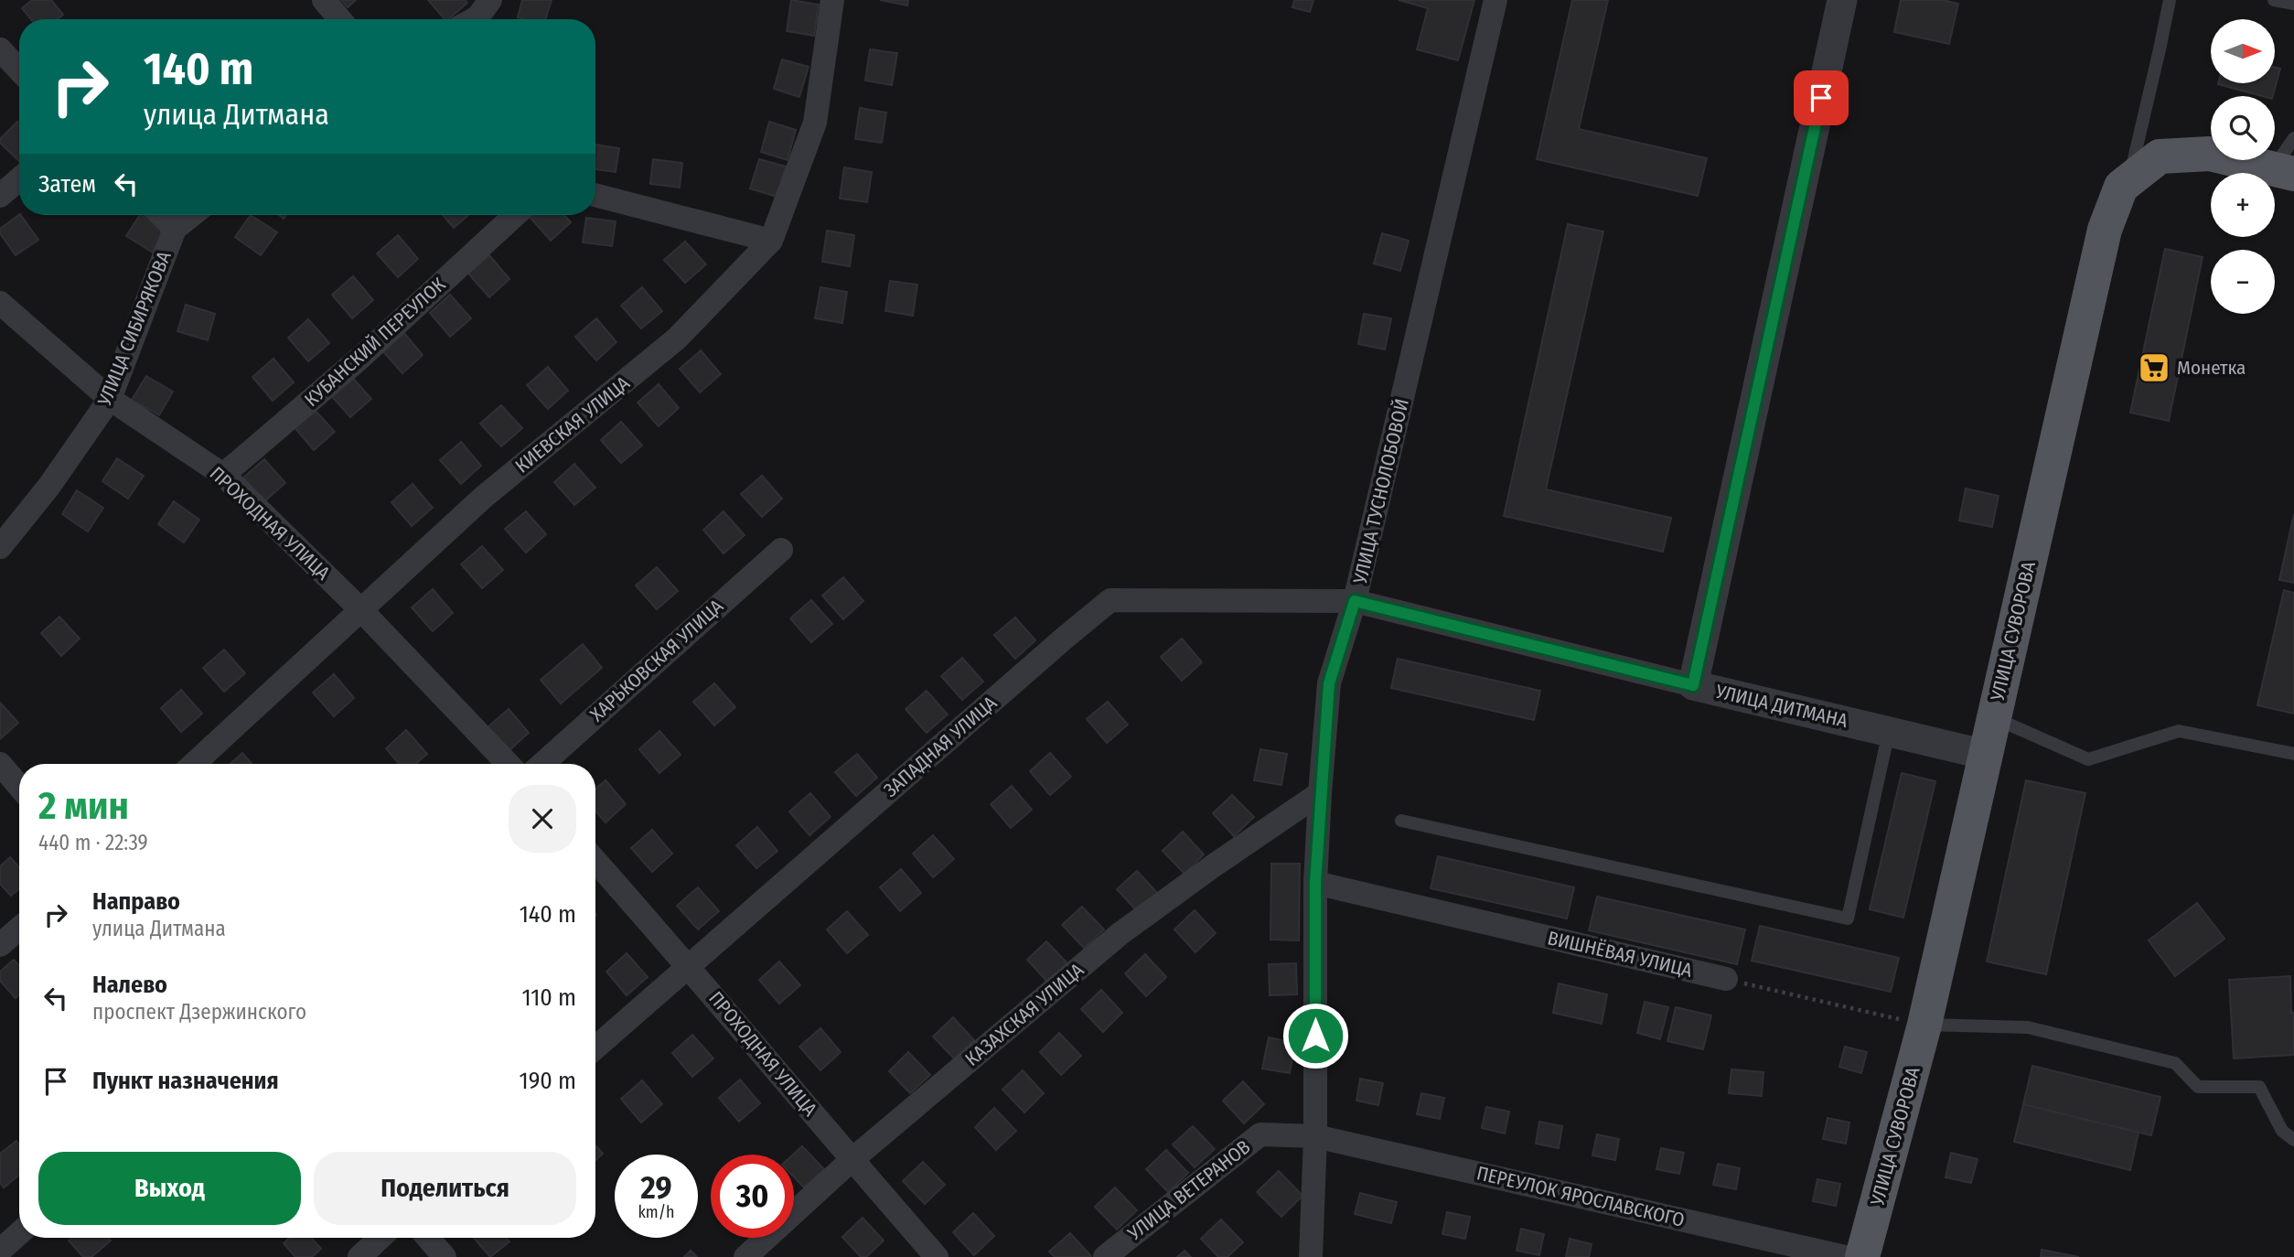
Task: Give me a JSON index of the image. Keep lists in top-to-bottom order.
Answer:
{
  "streets": {
    "main road": ["УЛИЦА СУВОРОВА"],
    "street": [
      "УЛИЦА СИБИРЯКОВА",
      "КУБАНСКИЙ ПЕРЕУЛОК",
      "КИЕВСКАЯ УЛИЦА",
      "УЛИЦА ТУСНОЛОБОВОЙ",
      "ПРОХОДНАЯ УЛИЦА",
      "ХАРЬКОВСКАЯ УЛИЦА",
      "УЛИЦА ДИТМАНА",
      "ЗАПАДНАЯ УЛИЦА",
      "ВИШНЁВАЯ УЛИЦА",
      "КАЗАХСКАЯ УЛИЦА",
      "УЛИЦА ВЕТЕРАНОВ",
      "ПЕРЕУЛОК ЯРОСЛАВСКОГО"
    ]
  },
  "crossings": [
    ["УЛИЦА СИБИРЯКОВА", "ПРОХОДНАЯ УЛИЦА"],
    ["КУБАНСКИЙ ПЕРЕУЛОК", "ПРОХОДНАЯ УЛИЦА"],
    ["КИЕВСКАЯ УЛИЦА", "ПРОХОДНАЯ УЛИЦА"],
    ["УЛИЦА ТУСНОЛОБОВОЙ", "УЛИЦА ДИТМАНА"],
    ["УЛИЦА ТУСНОЛОБОВОЙ", "ЗАПАДНАЯ УЛИЦА"],
    ["УЛИЦА ТУСНОЛОБОВОЙ", "ВИШНЁВАЯ УЛИЦА"],
    ["УЛИЦА ТУСНОЛОБОВОЙ", "КАЗАХСКАЯ УЛИЦА"],
    ["УЛИЦА ТУСНОЛОБОВОЙ", "УЛИЦА ВЕТЕРАНОВ"],
    ["УЛИЦА ТУСНОЛОБОВОЙ", "ПЕРЕУЛОК ЯРОСЛАВСКОГО"],
    ["ПРОХОДНАЯ УЛИЦА", "ЗАПАДНАЯ УЛИЦА"],
    ["ПРОХОДНАЯ УЛИЦА", "КАЗАХСКАЯ УЛИЦА"],
    ["УЛИЦА СУВОРОВА", "УЛИЦА ДИТМАНА"],
    ["УЛИЦА ДИТМАНА", "ЗАПАДНАЯ УЛИЦА"],
    ["УЛИЦА ВЕТЕРАНОВ", "ПЕРЕУЛОК ЯРОСЛАВСКОГО"]
  ],
  "places": {
    "supermarket": ["Монетка"]
  },
  "north": "right",
  "page": {
    "map_buttons": ["+", "−"],
    "turn": ["140 m", "улица Дитмана"],
    "then": "Затем",
    "heading": ["2 мин", "440 m · 22:39"],
    "list": [
      {
        "name": "Направо",
        "note": "улица Дитмана",
        "value": "140 m"
      },
      {
        "name": "Налево",
        "note": "проспект Дзержинского",
        "value": "110 m"
      },
      {
        "name": "Пункт назначения",
        "value": "190 m"
      }
    ],
    "buttons": ["Выход", "Поделиться"],
    "speed": "29 km/h",
    "limit": "30"
  }
}
